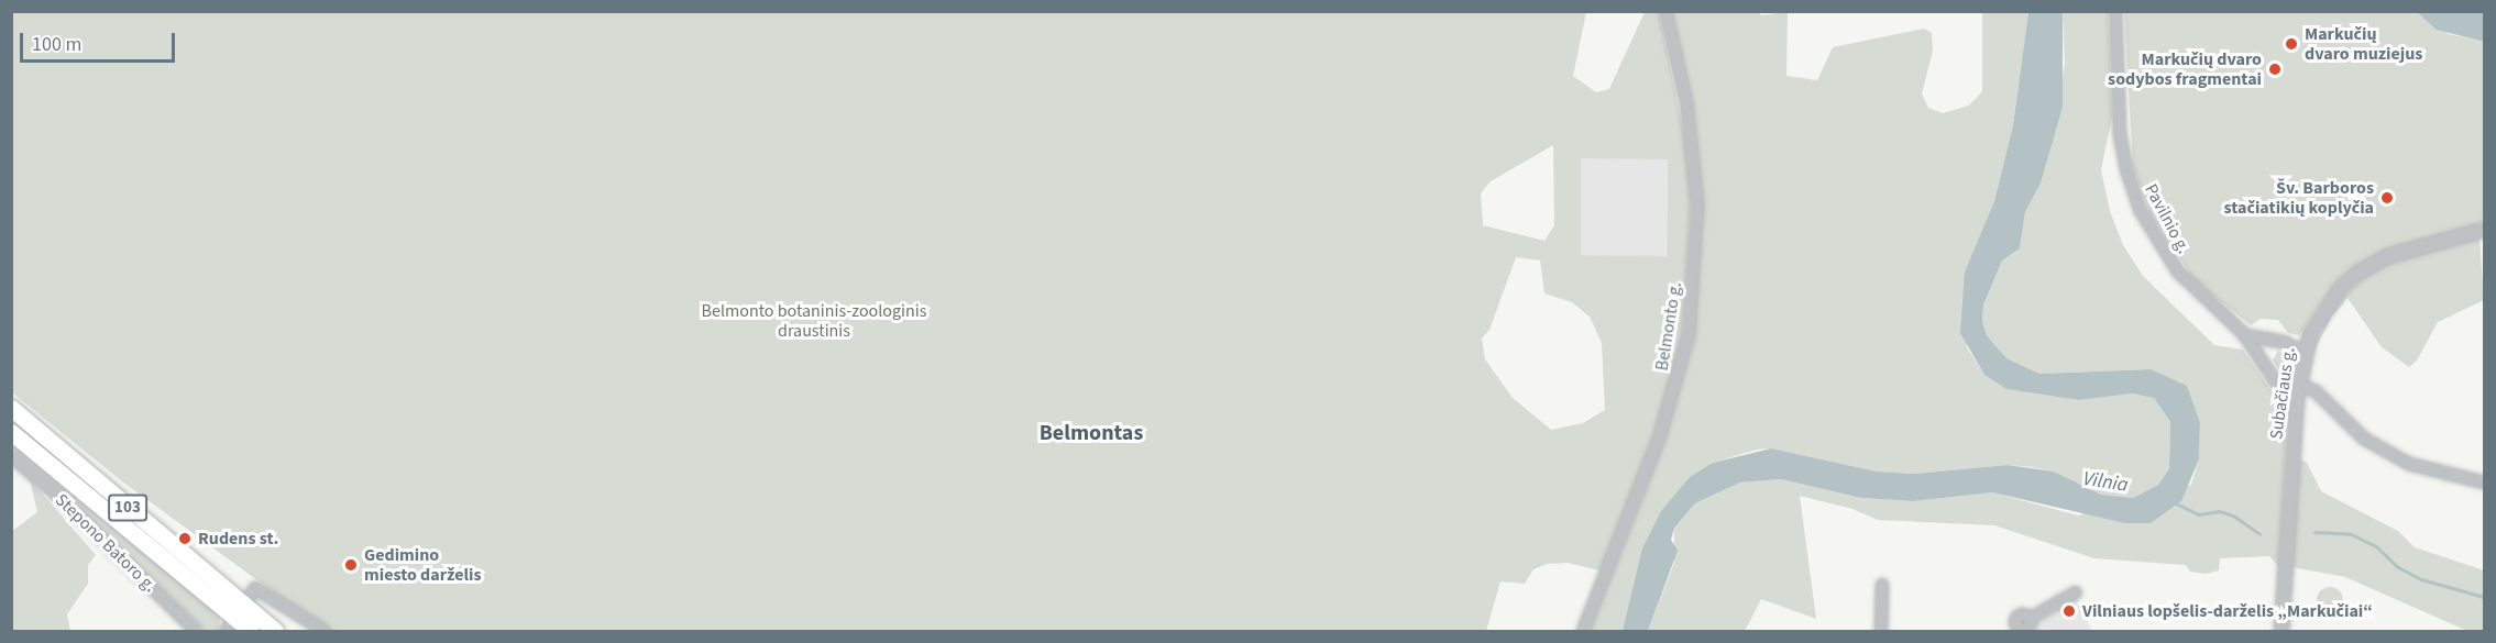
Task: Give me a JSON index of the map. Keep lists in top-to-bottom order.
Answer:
{
  "streets": {
    "main road": ["103", "Stepono Batoro g."],
    "street": ["Pavilnio g.", "Belmonto g.", "Subačiaus g."]
  },
  "crossings": [
    ["Pavilnio g.", "Subačiaus g."]
  ],
  "districts": ["Belmontas"],
  "water": ["Vilnia"],
  "parks": ["Belmonto botaninis-zoologinis draustinis"],
  "places": [
    "Markučių dvaro muziejus",
    "Markučių dvaro sodybos fragmentai",
    "Šv. Barboros stačiatikių koplyčia",
    "Rudens st.",
    "Gedimino miesto darželis",
    "Vilniaus lopšelis-darželis „Markučiai“"
  ],
  "scale_bar": "100 m"
}
